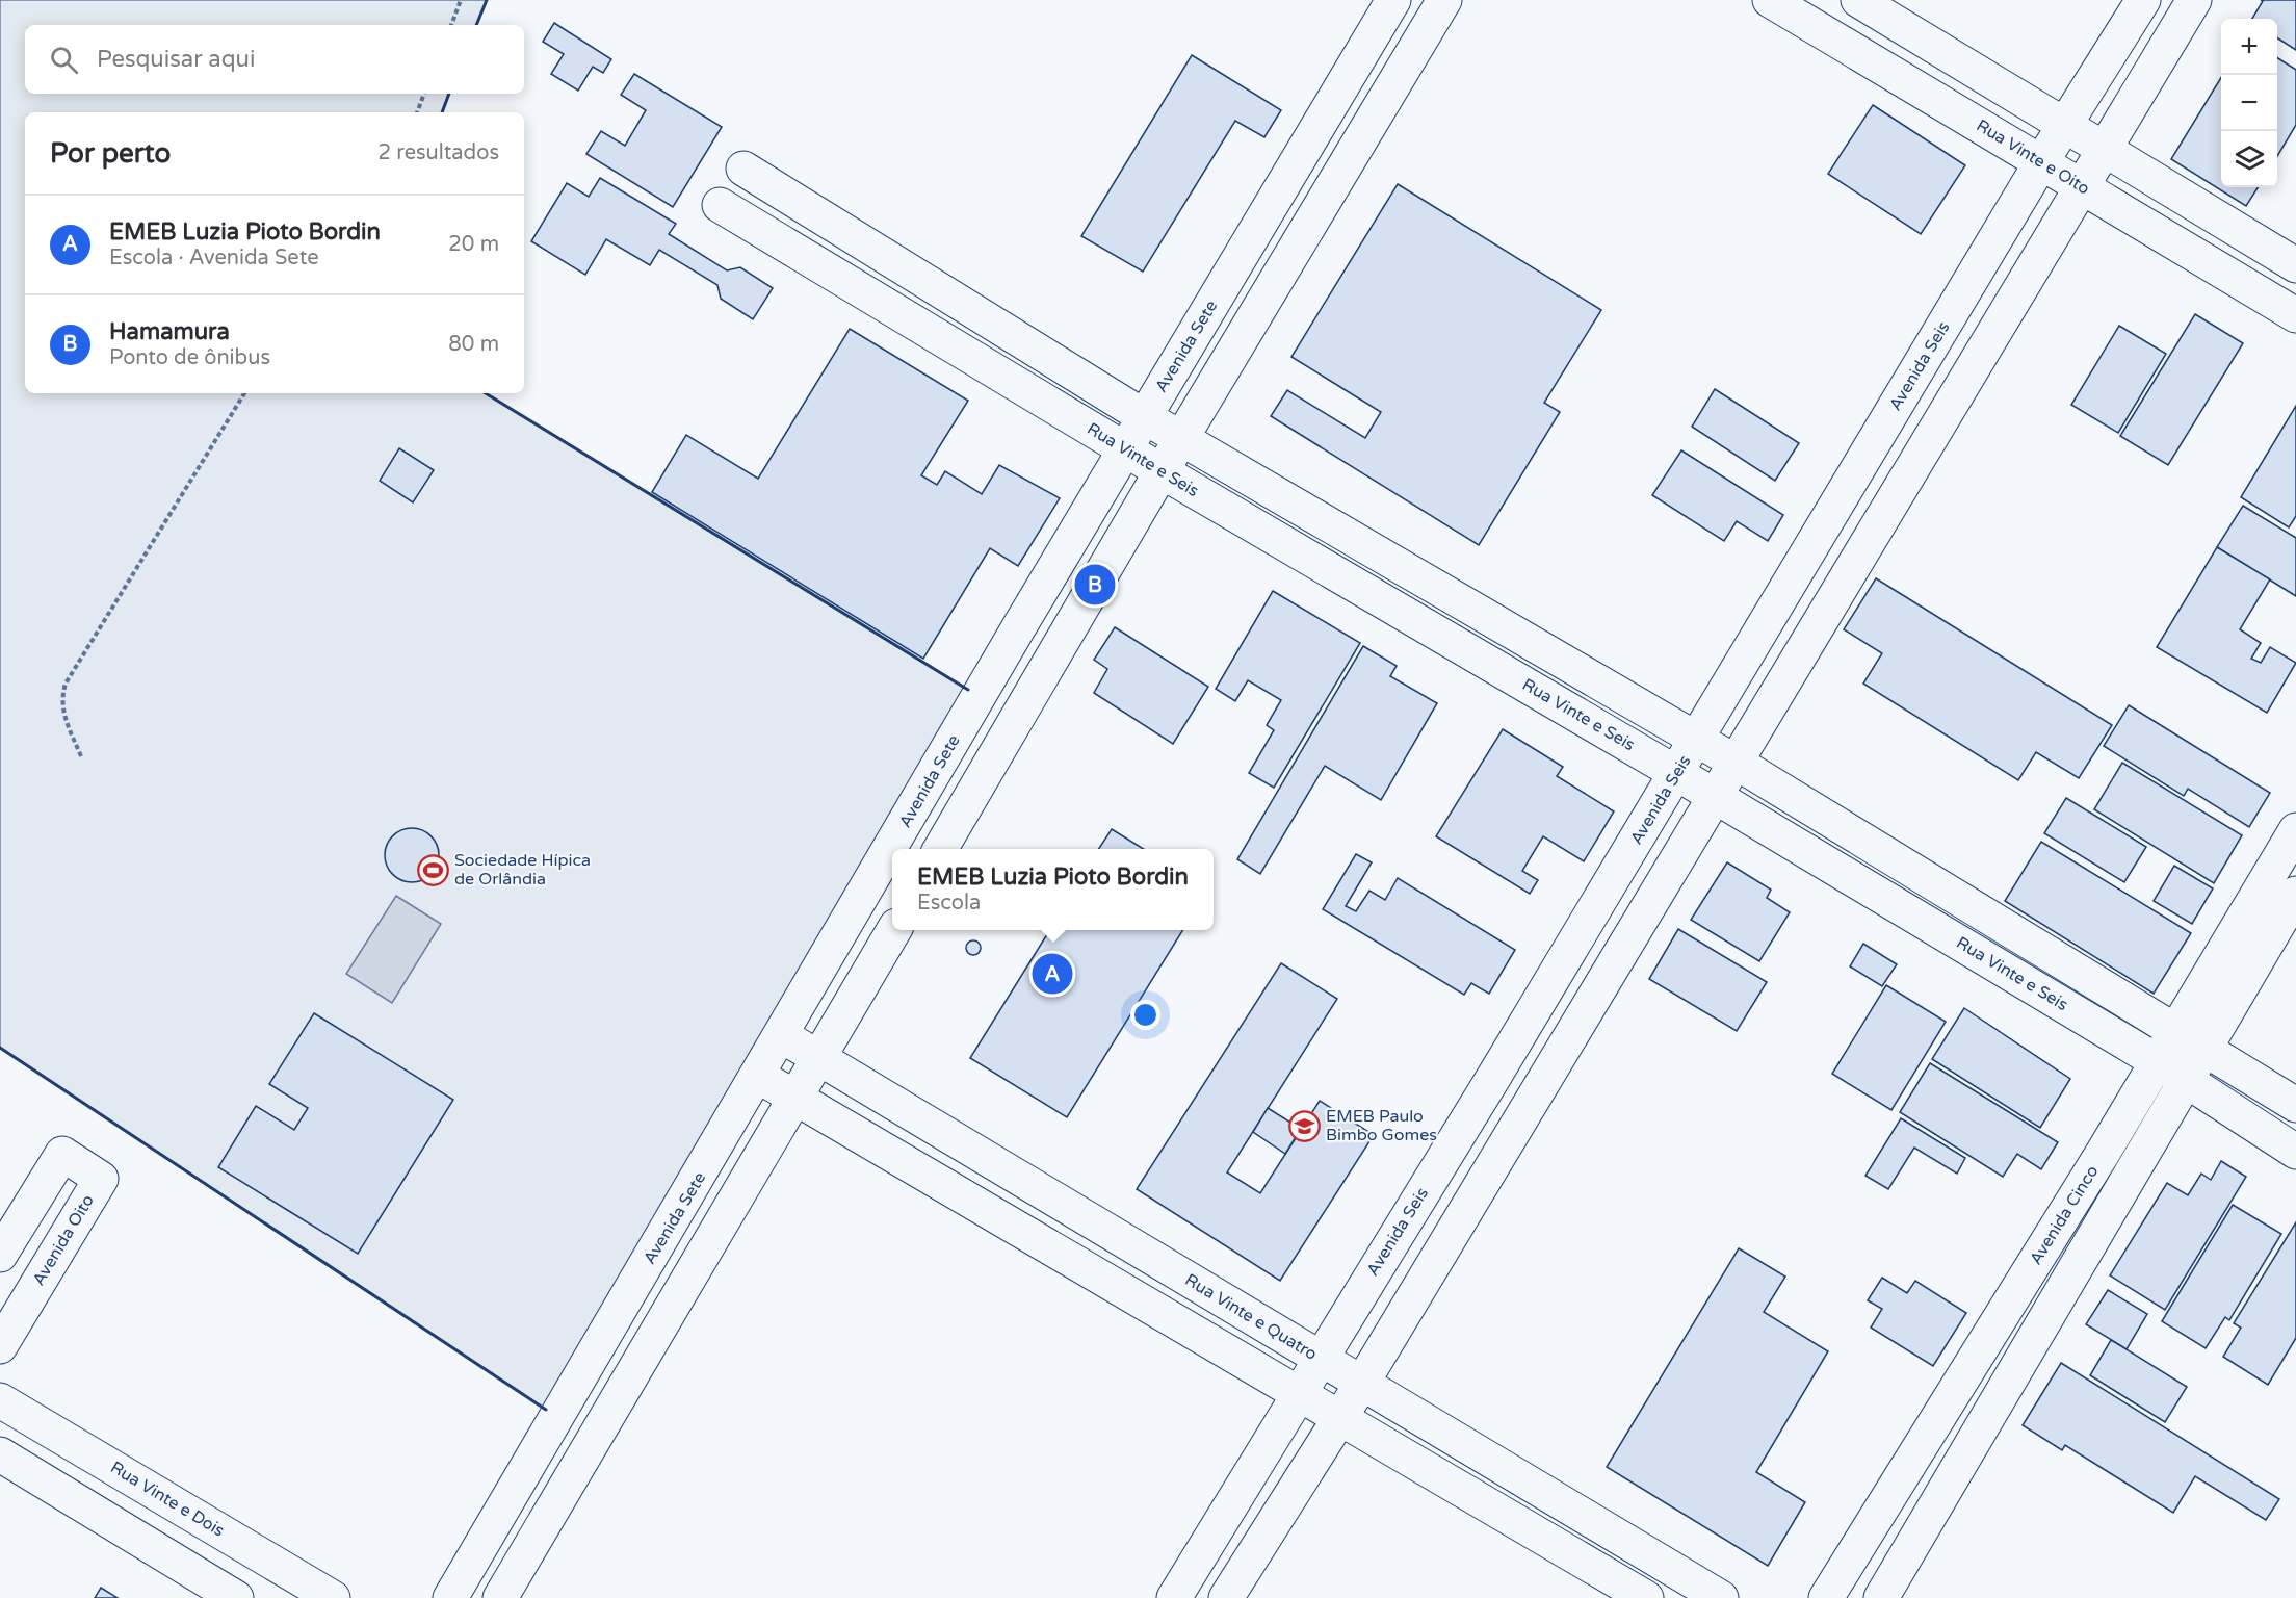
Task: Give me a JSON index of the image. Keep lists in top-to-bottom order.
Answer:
{
  "streets": {
    "street": [
      "Rua Vinte e Oito",
      "Avenida Sete",
      "Avenida Seis",
      "Rua Vinte e Seis",
      "Avenida Cinco",
      "Avenida Oito",
      "Rua Vinte e Quatro",
      "Rua Vinte e Dois"
    ]
  },
  "crossings": [
    ["Rua Vinte e Oito", "Avenida Seis"],
    ["Avenida Sete", "Rua Vinte e Seis"],
    ["Avenida Sete", "Rua Vinte e Quatro"],
    ["Avenida Seis", "Rua Vinte e Seis"],
    ["Avenida Seis", "Rua Vinte e Quatro"],
    ["Rua Vinte e Seis", "Avenida Cinco"]
  ],
  "places": {
    "sports": ["Sociedade Hípica de Orlândia"],
    "school or university": ["EMEB Paulo Bimbo Gomes"]
  },
  "page": {
    "map_buttons": ["+", "−"],
    "search": "Pesquisar aqui",
    "heading": ["Por perto", "2 resultados"],
    "list": [
      {
        "mark": "A",
        "name": "EMEB Luzia Pioto Bordin",
        "note": "Escola · Avenida Sete",
        "value": "20 m"
      },
      {
        "mark": "B",
        "name": "Hamamura",
        "note": "Ponto de ônibus",
        "value": "80 m"
      }
    ],
    "pins": ["B", "A"],
    "popup": ["EMEB Luzia Pioto Bordin", "Escola"]
  }
}
